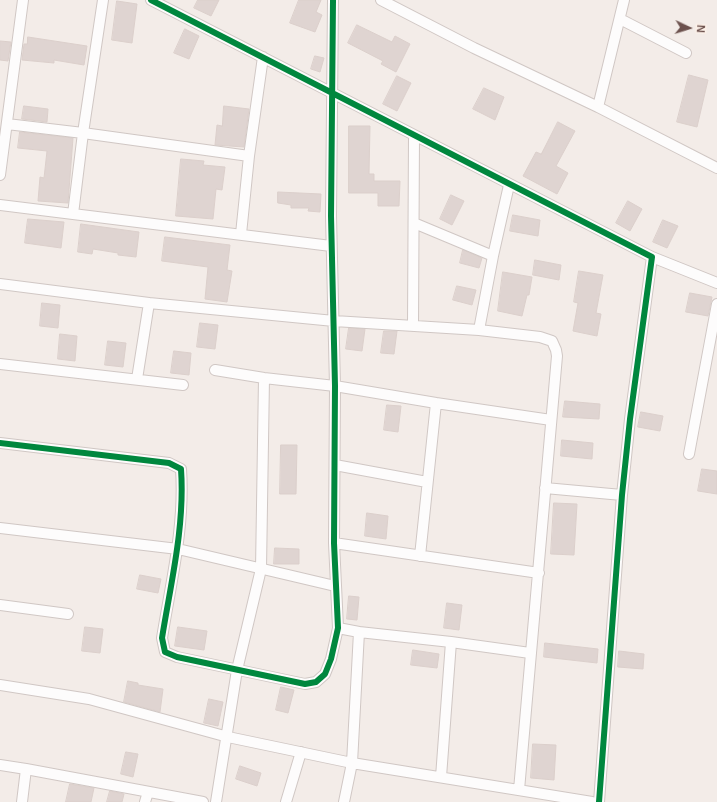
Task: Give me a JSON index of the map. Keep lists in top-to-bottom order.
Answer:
{
  "north": "right"
}
